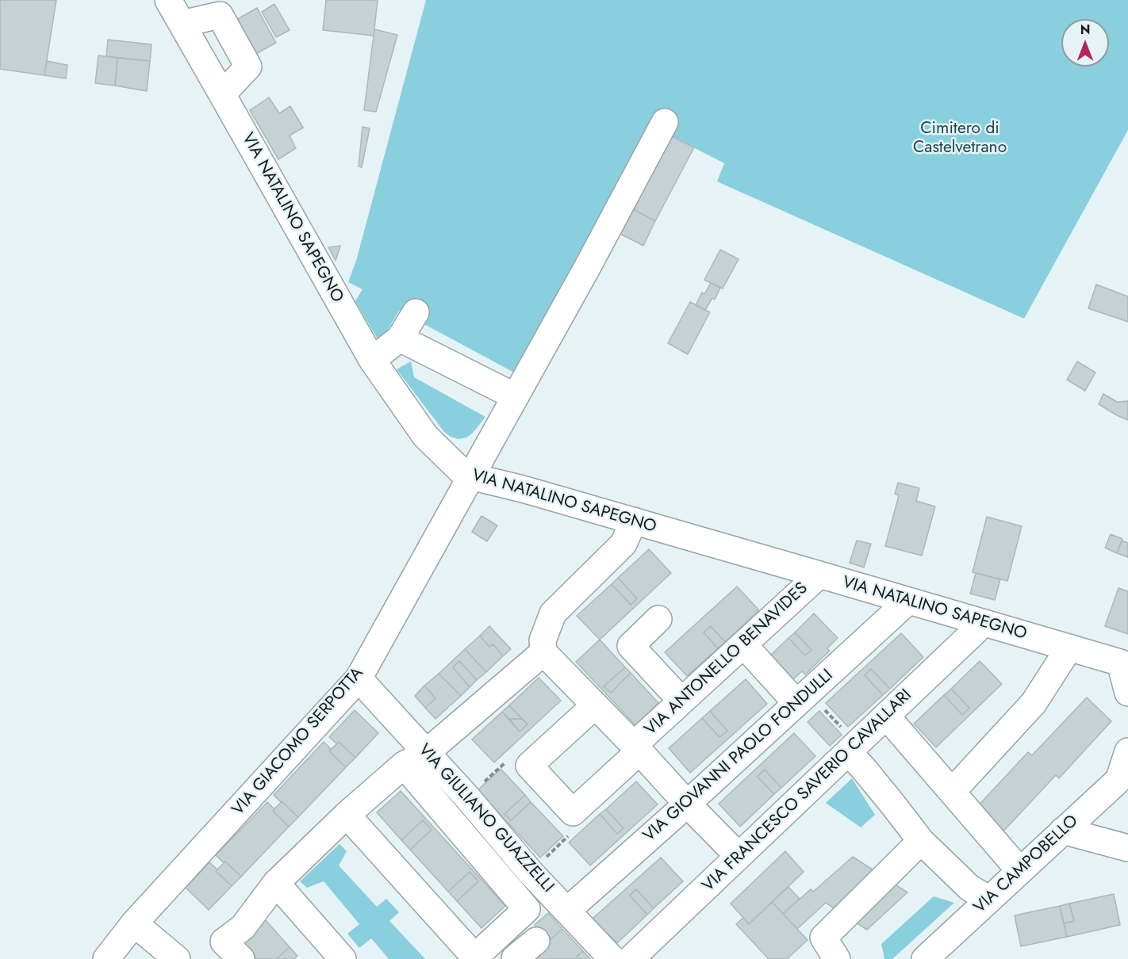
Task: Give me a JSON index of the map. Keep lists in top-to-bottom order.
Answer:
{
  "streets": {
    "street": [
      "VIA NATALINO SAPEGNO",
      "VIA ANTONELLO BENAVIDES",
      "VIA GIACOMO SERPOTTA",
      "VIA GIOVANNI PAOLO FONDULLI",
      "VIA FRANCESCO SAVERIO CAVALLARI",
      "VIA GIULIANO GUAZZELLI",
      "VIA CAMPOBELLO"
    ]
  },
  "crossings": [
    ["VIA NATALINO SAPEGNO", "VIA ANTONELLO BENAVIDES"],
    ["VIA NATALINO SAPEGNO", "VIA GIACOMO SERPOTTA"],
    ["VIA NATALINO SAPEGNO", "VIA GIOVANNI PAOLO FONDULLI"],
    ["VIA NATALINO SAPEGNO", "VIA FRANCESCO SAVERIO CAVALLARI"],
    ["VIA GIACOMO SERPOTTA", "VIA GIULIANO GUAZZELLI"],
    ["VIA GIOVANNI PAOLO FONDULLI", "VIA GIULIANO GUAZZELLI"]
  ],
  "parks": ["Cimitero di Castelvetrano"],
  "north": "top"
}
